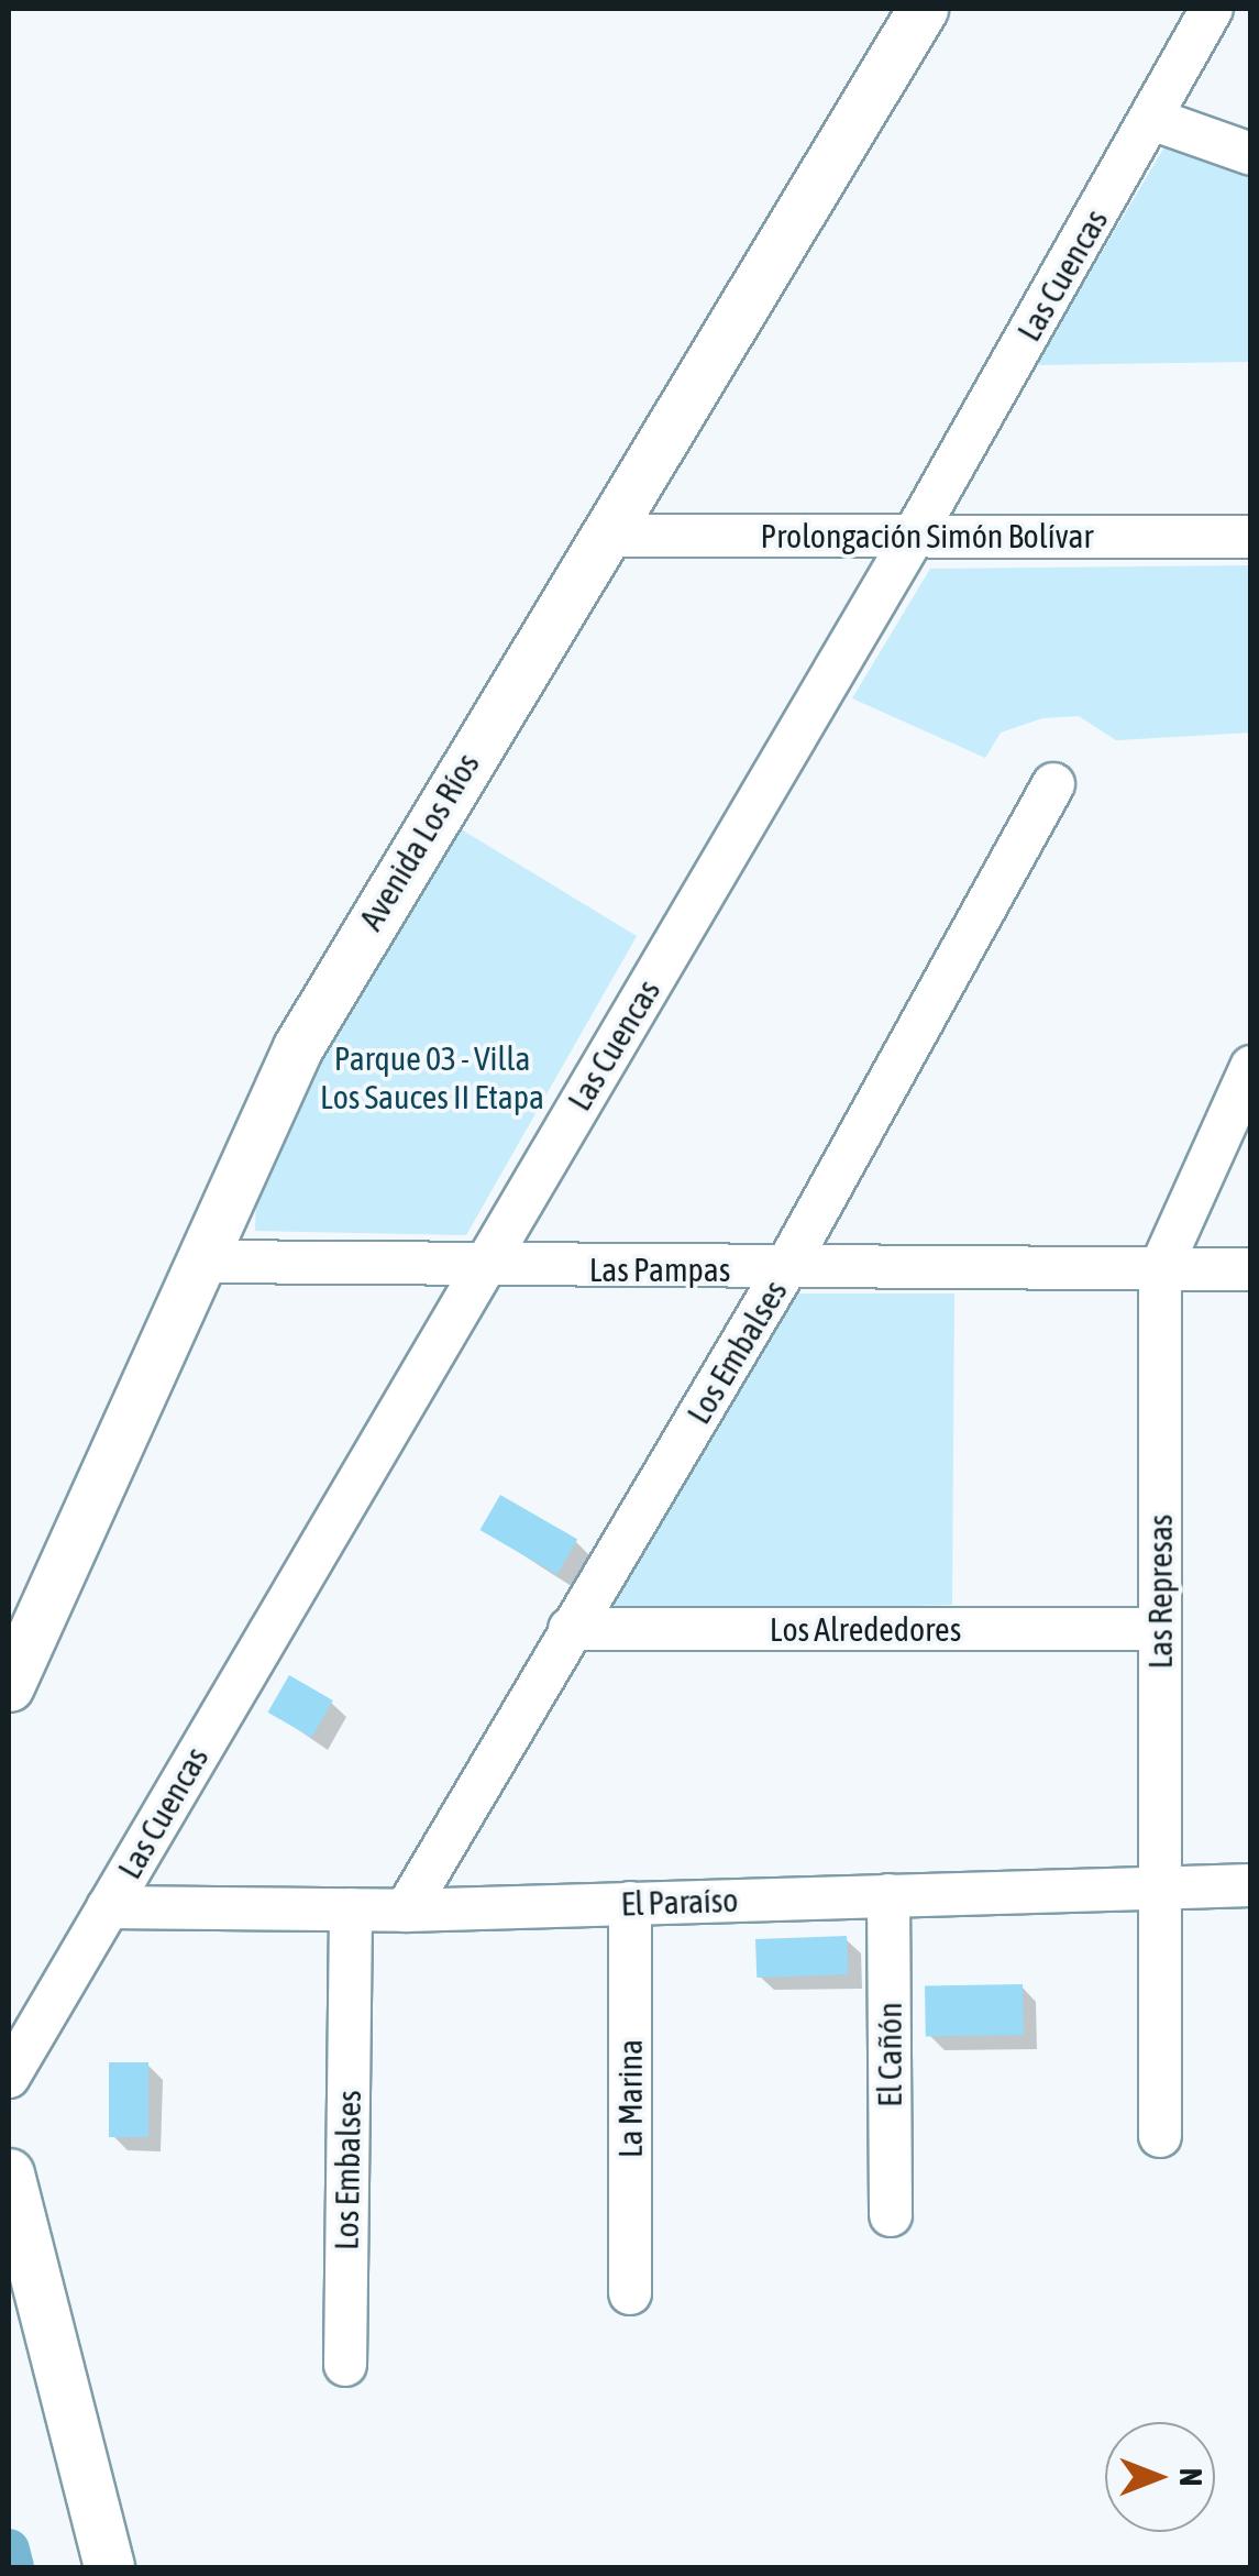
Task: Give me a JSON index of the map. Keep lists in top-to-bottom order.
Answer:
{
  "streets": {
    "street": [
      "Las Cuencas",
      "Prolongación Simón Bolívar",
      "Avenida Los Ríos",
      "Las Pampas",
      "Los Embalses",
      "Las Represas",
      "Los Alrededores",
      "El Paraíso",
      "El Cañón",
      "La Marina"
    ]
  },
  "crossings": [
    ["Las Cuencas", "Prolongación Simón Bolívar"],
    ["Las Cuencas", "Las Pampas"],
    ["Las Cuencas", "El Paraíso"],
    ["Prolongación Simón Bolívar", "Avenida Los Ríos"],
    ["Avenida Los Ríos", "Las Pampas"],
    ["Las Pampas", "Los Embalses"],
    ["Las Pampas", "Las Represas"],
    ["Los Embalses", "Los Alrededores"],
    ["Los Embalses", "El Paraíso"],
    ["Las Represas", "Los Alrededores"],
    ["Las Represas", "El Paraíso"],
    ["El Paraíso", "El Cañón"],
    ["El Paraíso", "La Marina"]
  ],
  "parks": ["Parque 03 - Villa Los Sauces II Etapa"],
  "north": "right"
}
